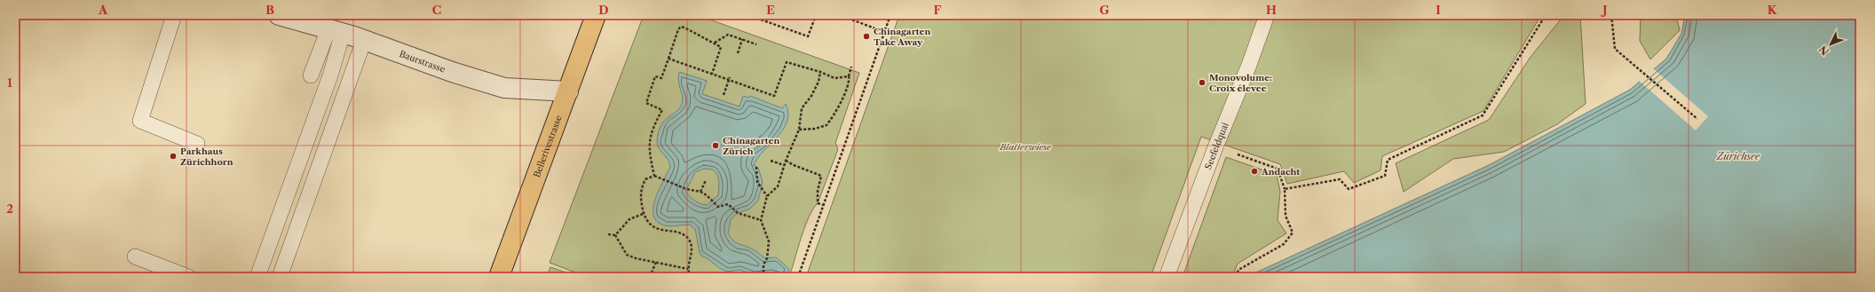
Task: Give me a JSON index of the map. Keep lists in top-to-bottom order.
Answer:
{
  "streets": {
    "main road": ["Bellerivestrasse"],
    "street": ["Baurstrasse"],
    "lane": ["Seefeldquai"]
  },
  "crossings": [
    ["Baurstrasse", "Bellerivestrasse"]
  ],
  "water": ["Zürichsee"],
  "parks": ["Blatterwiese"],
  "places": [
    "Chinagarten Take Away",
    "Monovolume: Croix élevee",
    "Chinagarten Zürich",
    "Parkhaus Zürichhorn",
    "Andacht"
  ],
  "north": "bottom left",
  "grid": {
    "columns": [
      "A",
      "B",
      "C",
      "D",
      "E",
      "F",
      "G",
      "H",
      "I",
      "J",
      "K"
    ],
    "rows": ["1", "2"]
  }
}
